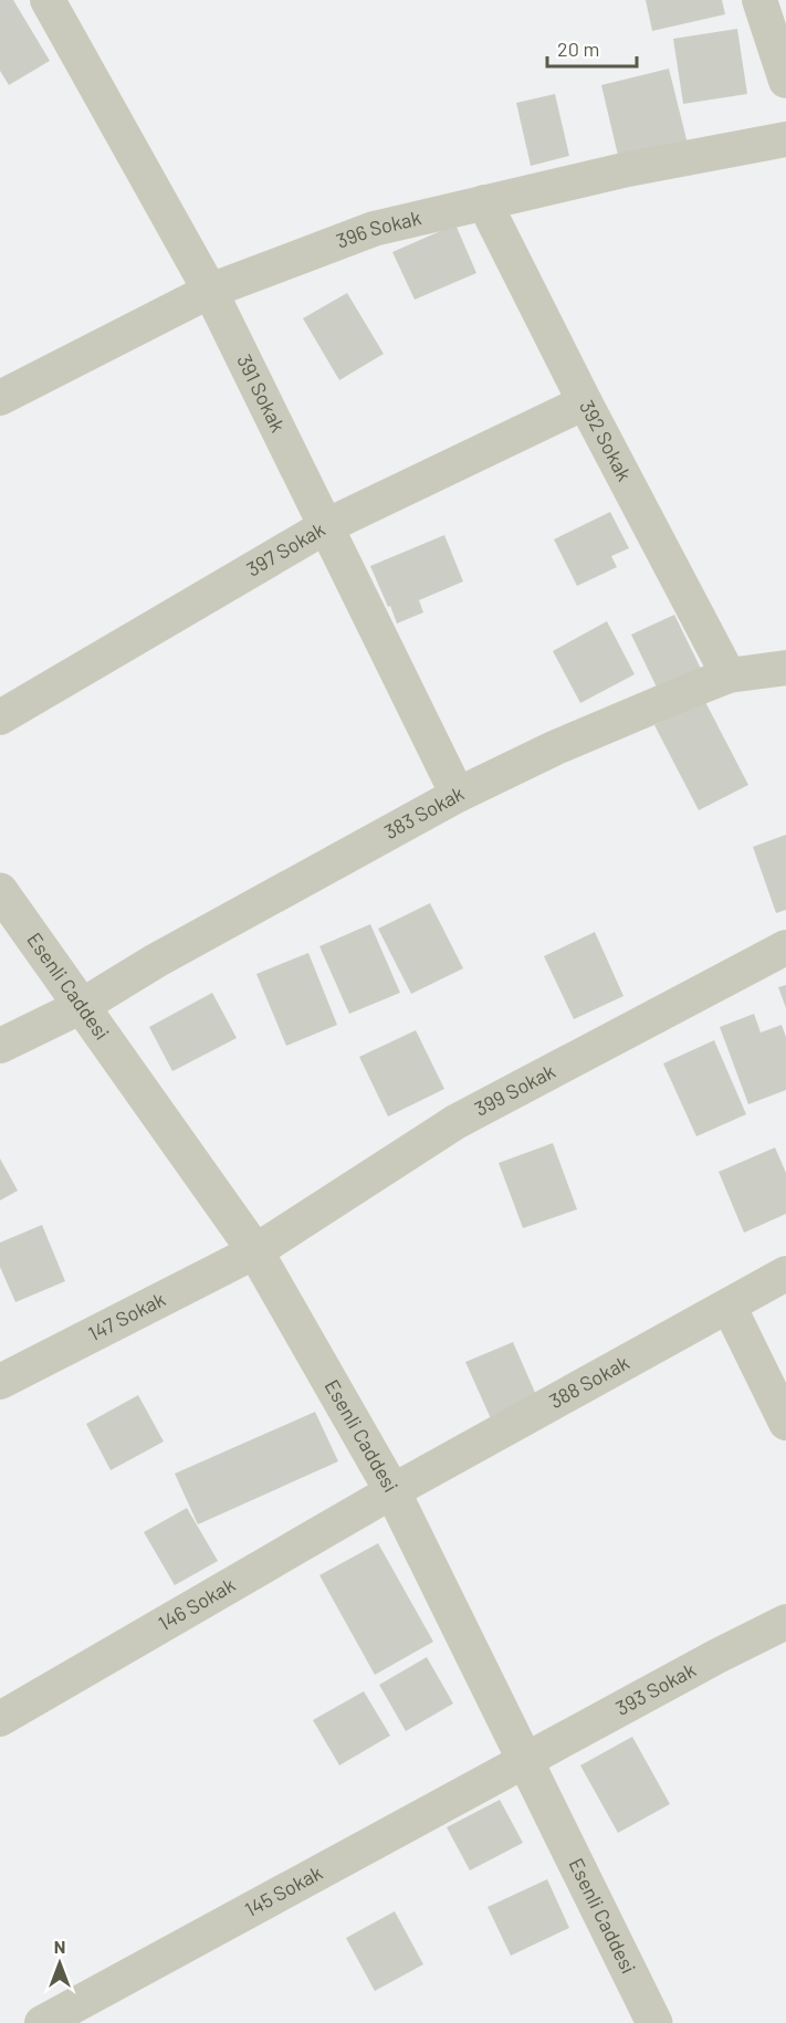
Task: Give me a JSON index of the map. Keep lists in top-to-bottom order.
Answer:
{
  "streets": {
    "street": [
      "396 Sokak",
      "391 Sokak",
      "392 Sokak",
      "397 Sokak",
      "383 Sokak",
      "Esenli Caddesi",
      "399 Sokak",
      "147 Sokak",
      "388 Sokak",
      "146 Sokak",
      "393 Sokak",
      "145 Sokak"
    ]
  },
  "crossings": [
    ["396 Sokak", "391 Sokak"],
    ["396 Sokak", "392 Sokak"],
    ["391 Sokak", "397 Sokak"],
    ["391 Sokak", "383 Sokak"],
    ["392 Sokak", "397 Sokak"],
    ["392 Sokak", "383 Sokak"],
    ["383 Sokak", "Esenli Caddesi"],
    ["Esenli Caddesi", "399 Sokak"],
    ["Esenli Caddesi", "147 Sokak"],
    ["Esenli Caddesi", "388 Sokak"],
    ["Esenli Caddesi", "146 Sokak"],
    ["Esenli Caddesi", "393 Sokak"],
    ["Esenli Caddesi", "145 Sokak"],
    ["399 Sokak", "147 Sokak"],
    ["388 Sokak", "146 Sokak"],
    ["393 Sokak", "145 Sokak"]
  ],
  "scale_bar": "20 m",
  "north": "top"
}
